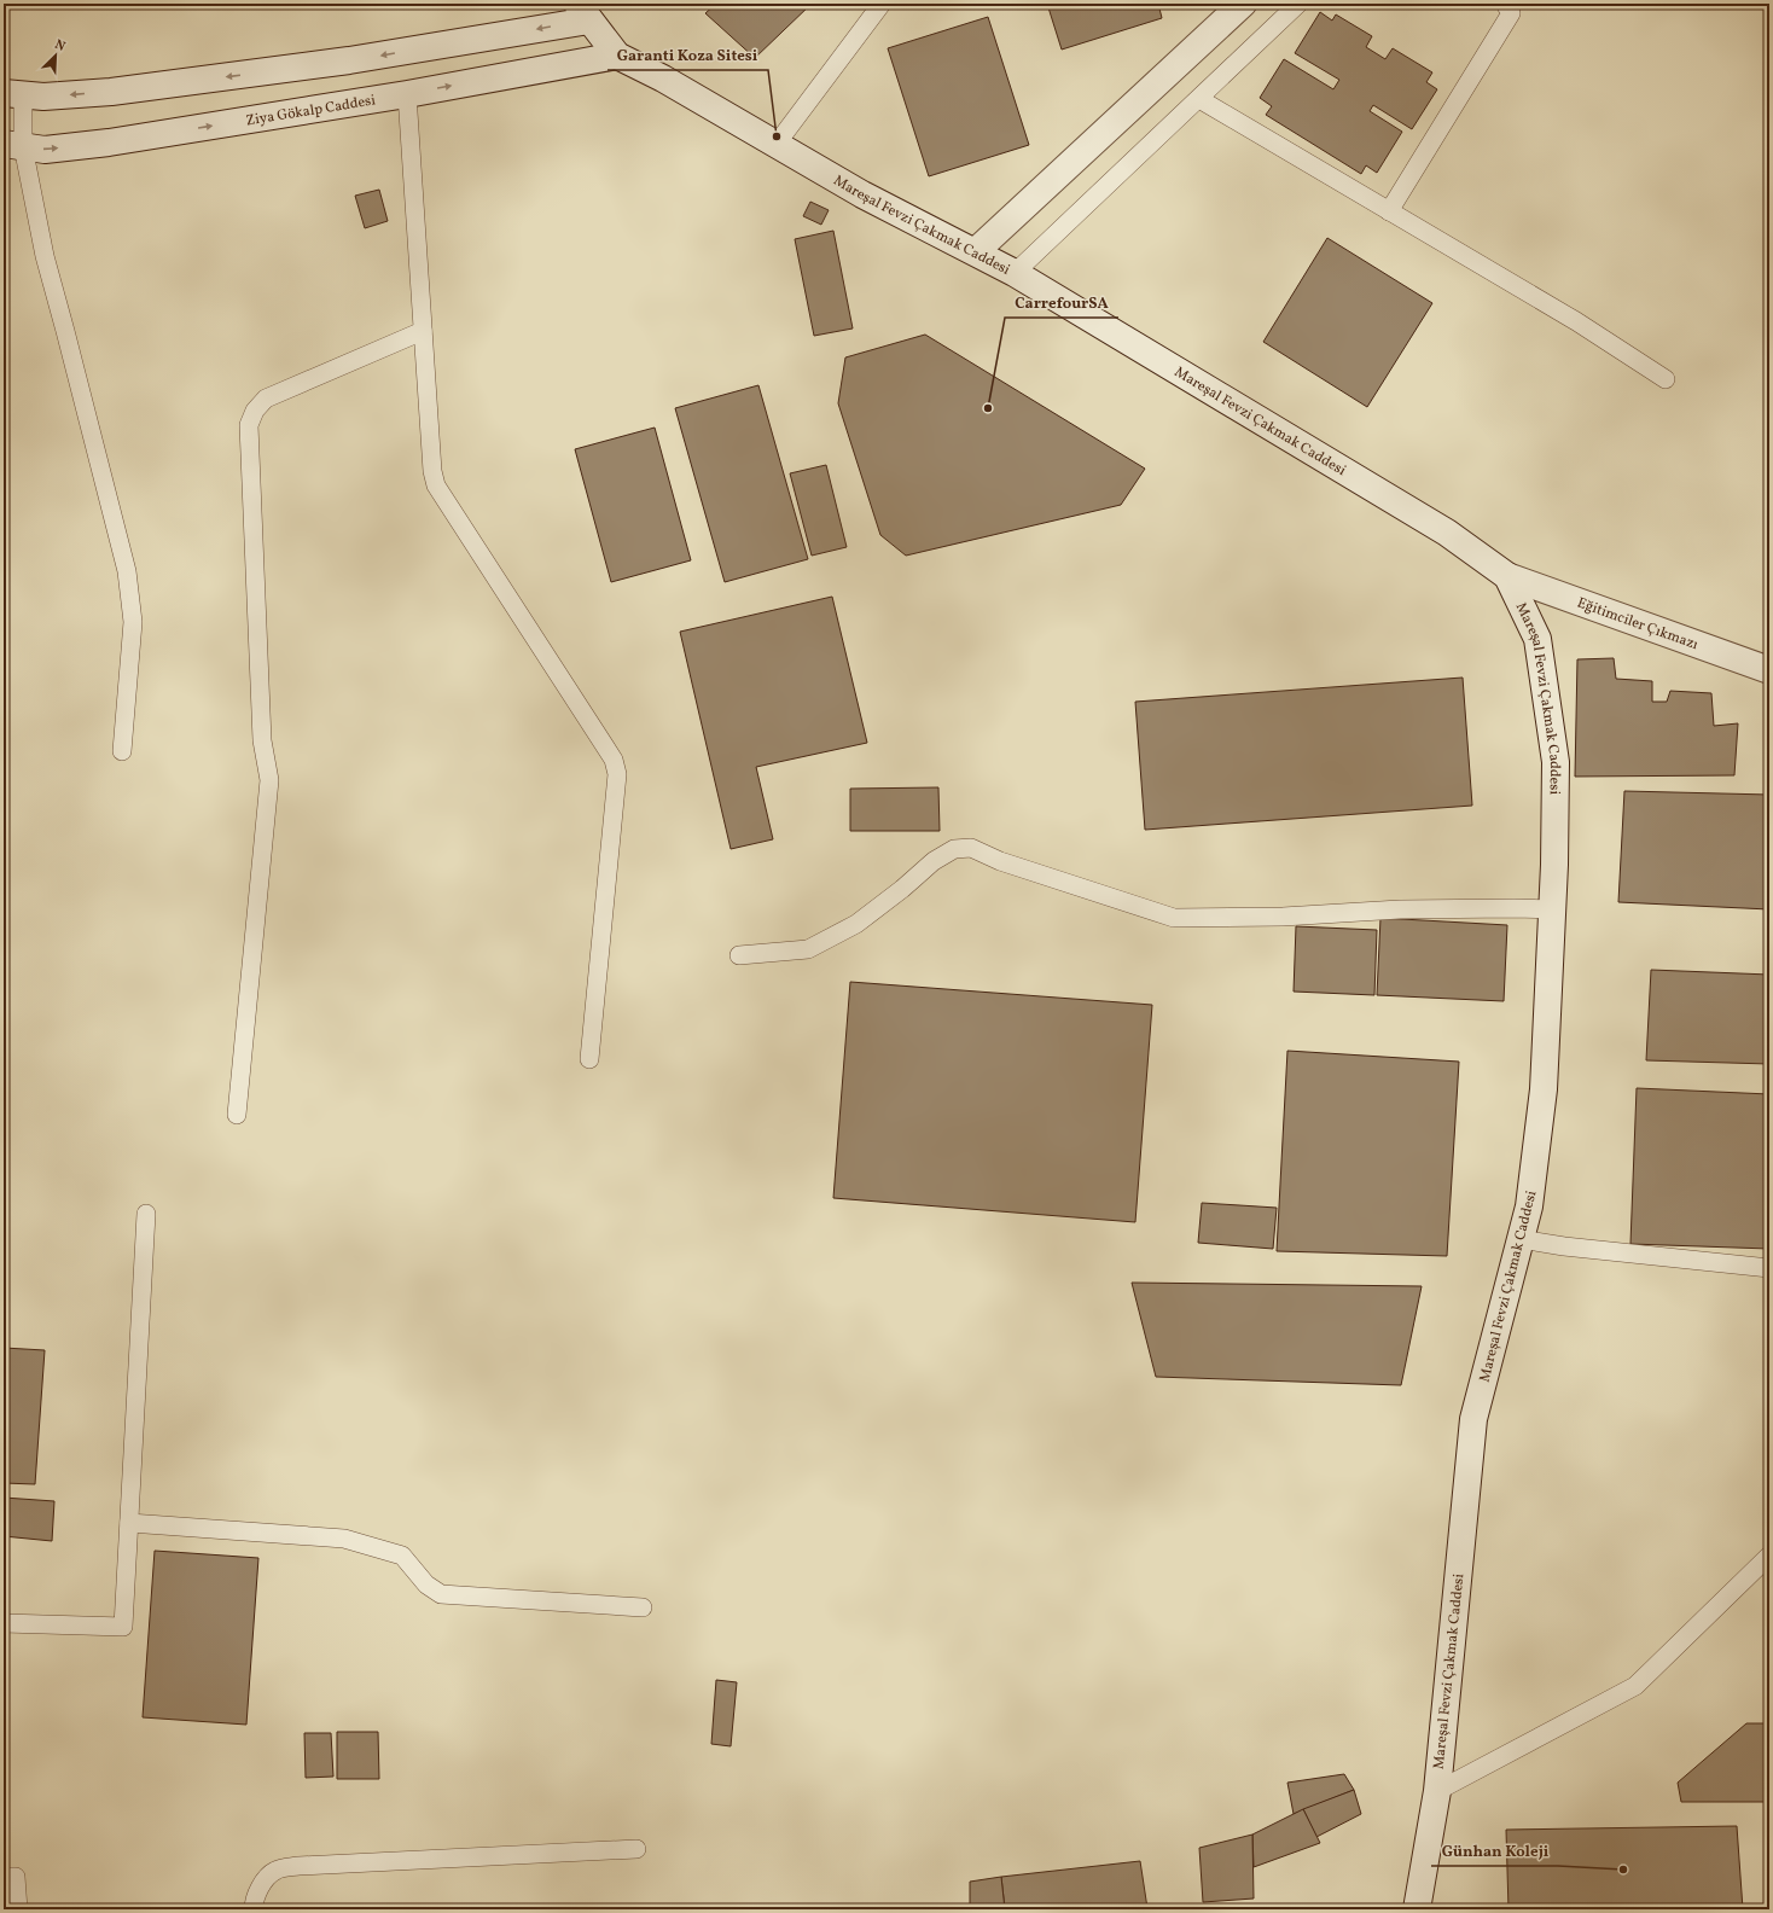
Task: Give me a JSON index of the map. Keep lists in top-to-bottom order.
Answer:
{
  "streets": {
    "street": ["Ziya Gökalp Caddesi", "Mareşal Fevzi Çakmak Caddesi", "Eğitimciler Çıkmazı"]
  },
  "crossings": [
    ["Ziya Gökalp Caddesi", "Mareşal Fevzi Çakmak Caddesi"],
    ["Mareşal Fevzi Çakmak Caddesi", "Eğitimciler Çıkmazı"]
  ],
  "places": ["Garanti Koza Sitesi", "CarrefourSA", "Günhan Koleji"],
  "north": "top right"
}
